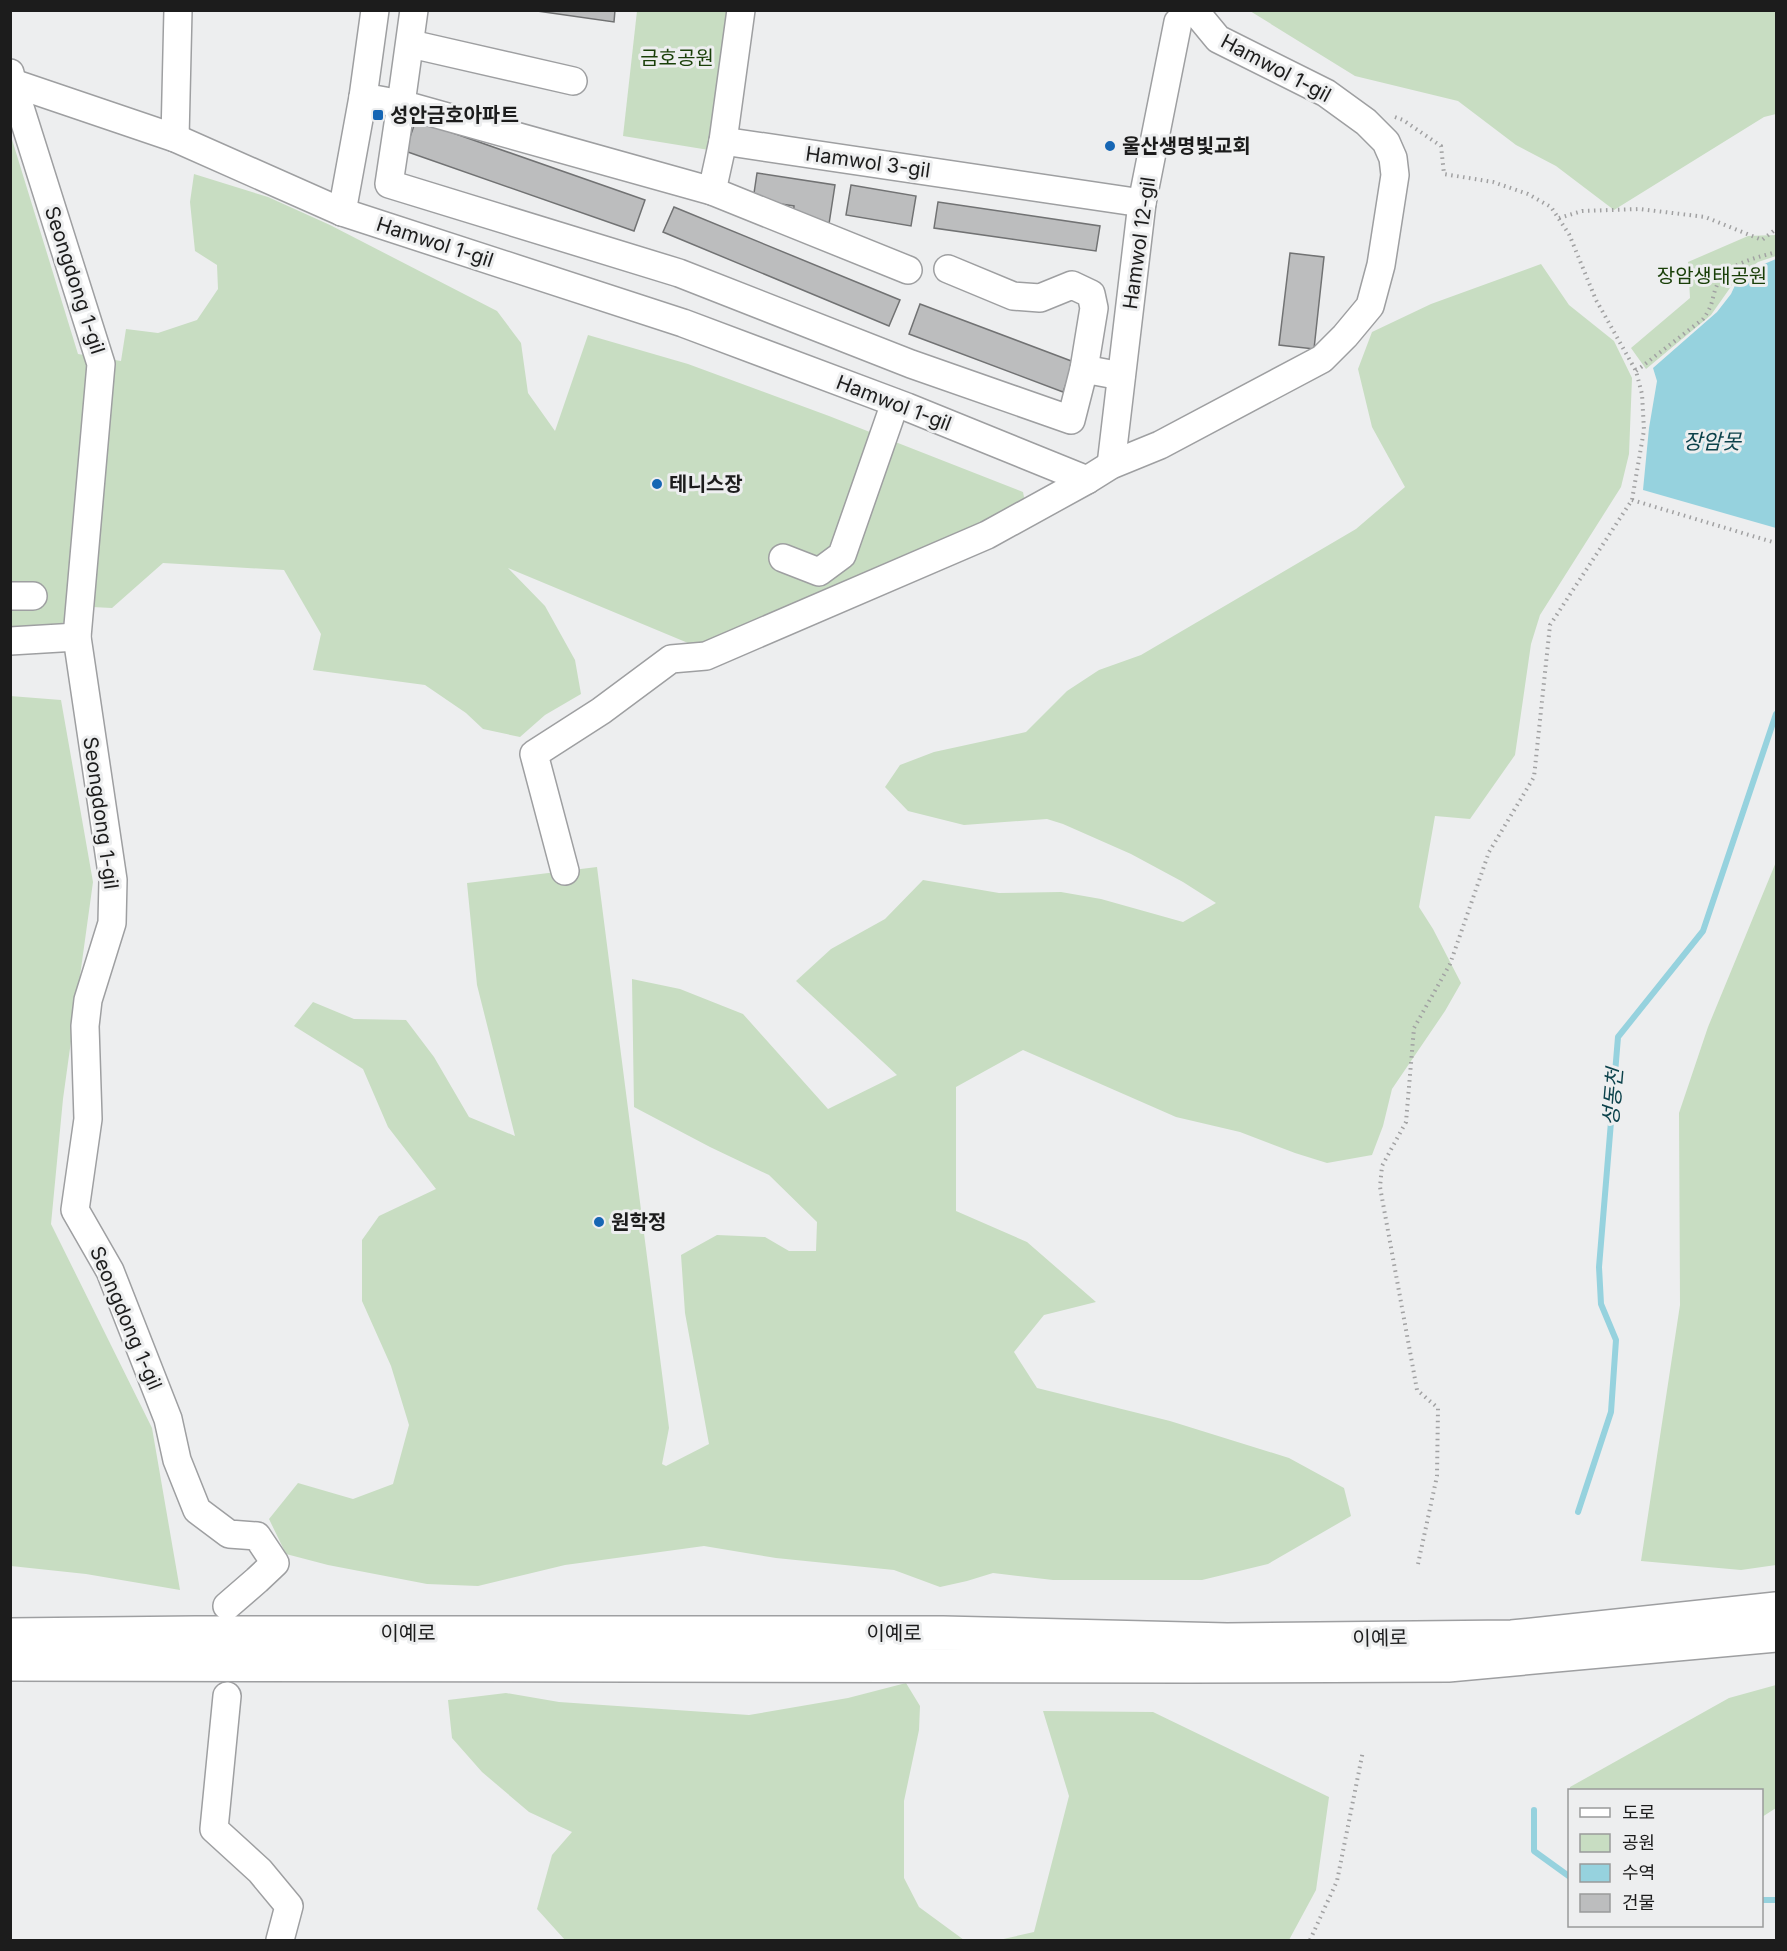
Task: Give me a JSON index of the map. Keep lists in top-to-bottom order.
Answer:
{
  "streets": {
    "highway": ["이예로"],
    "street": [
      "Hamwol 1-gil",
      "Hamwol 3-gil",
      "Hamwol 12-gil",
      "Seongdong 1-gil"
    ]
  },
  "crossings": [
    ["Hamwol 1-gil", "Hamwol 12-gil"],
    ["Hamwol 1-gil", "Seongdong 1-gil"],
    ["Hamwol 3-gil", "Hamwol 12-gil"]
  ],
  "water": ["장암못", "성동천"],
  "parks": ["금호공원", "장암생태공원"],
  "places": {
    "transit": ["성안금호아파트"],
    "other": ["울산생명빛교회", "테니스장", "원학정"]
  },
  "legend": [
    "도로",
    "공원",
    "수역",
    "건물"
  ]
}
